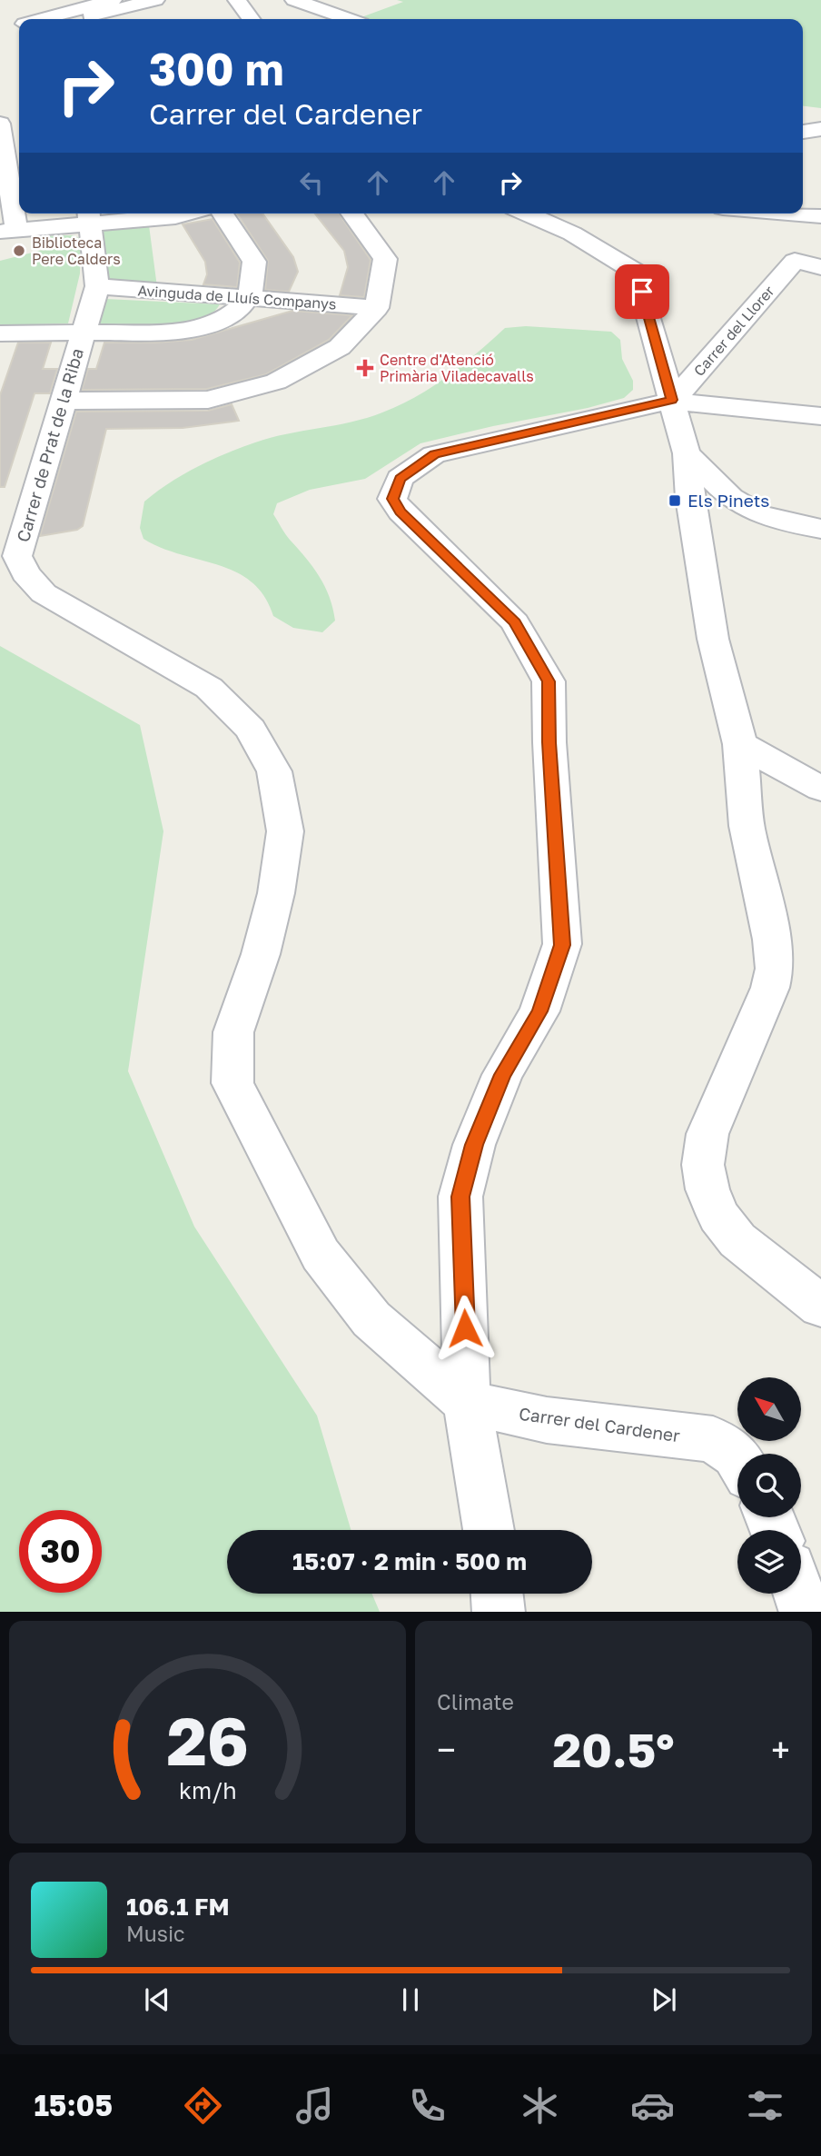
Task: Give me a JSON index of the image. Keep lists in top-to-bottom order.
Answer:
{
  "streets": {
    "street": [
      "Avinguda de Lluís Companys",
      "Carrer del Llorer",
      "Carrer de Prat de la Riba",
      "Carrer del Cardener"
    ]
  },
  "crossings": [
    ["Avinguda de Lluís Companys", "Carrer de Prat de la Riba"],
    ["Carrer de Prat de la Riba", "Carrer del Cardener"]
  ],
  "places": {
    "other": ["Biblioteca Pere Calders"],
    "health": ["Centre d'Atenció Primària Viladecavalls"],
    "transit": ["Els Pinets"]
  },
  "north": "top left",
  "page": {
    "turn": ["300 m", "Carrer del Cardener"],
    "limit": "30",
    "trip": "15:07 · 2 min · 500 m",
    "tile": "Climate",
    "heat": ["−", "20.5°", "+"],
    "song": ["106.1 FM", "Music"],
    "tabs": "15:05",
    "gauge": ["26", "km/h"]
  }
}
